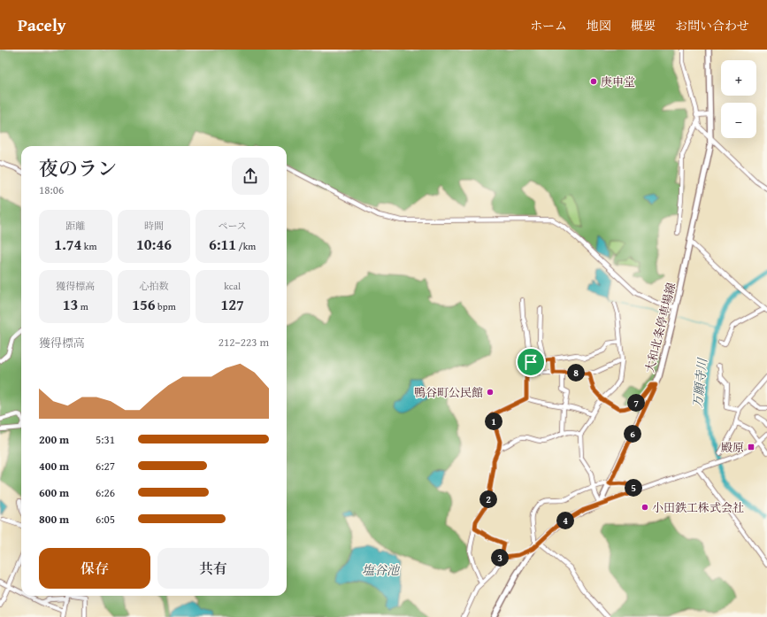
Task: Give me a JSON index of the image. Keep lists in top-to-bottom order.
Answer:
{
  "streets": {
    "main road": ["大和北条停車場線"]
  },
  "water": ["万願寺川", "塩谷池"],
  "places": {
    "other": ["庚申堂", "鴨谷町公民館", "小田鉄工株式会社"],
    "transit": ["殿原"]
  },
  "page": {
    "header": "Pacely",
    "nav": [
      "ホーム",
      "地図",
      "概要",
      "お問い合わせ"
    ],
    "map_buttons": ["+", "−"],
    "heading": ["夜のラン", "18:06"],
    "stats": [
      ["距離", "1.74 km"],
      ["時間", "10:46"],
      ["ペース", "6:11 /km"],
      ["獲得標高", "13 m"],
      ["心拍数", "156 bpm"],
      ["kcal", "127"]
    ],
    "chart": ["獲得標高", "212–223 m"],
    "pins": [
      "8",
      "7",
      "1",
      "6",
      "5",
      "2",
      "4",
      "3"
    ],
    "list": [
      {
        "name": "200 m",
        "note": "5:31"
      },
      {
        "name": "400 m",
        "note": "6:27"
      },
      {
        "name": "600 m",
        "note": "6:26"
      },
      {
        "name": "800 m",
        "note": "6:05"
      }
    ],
    "buttons": ["保存", "共有"]
  }
}
